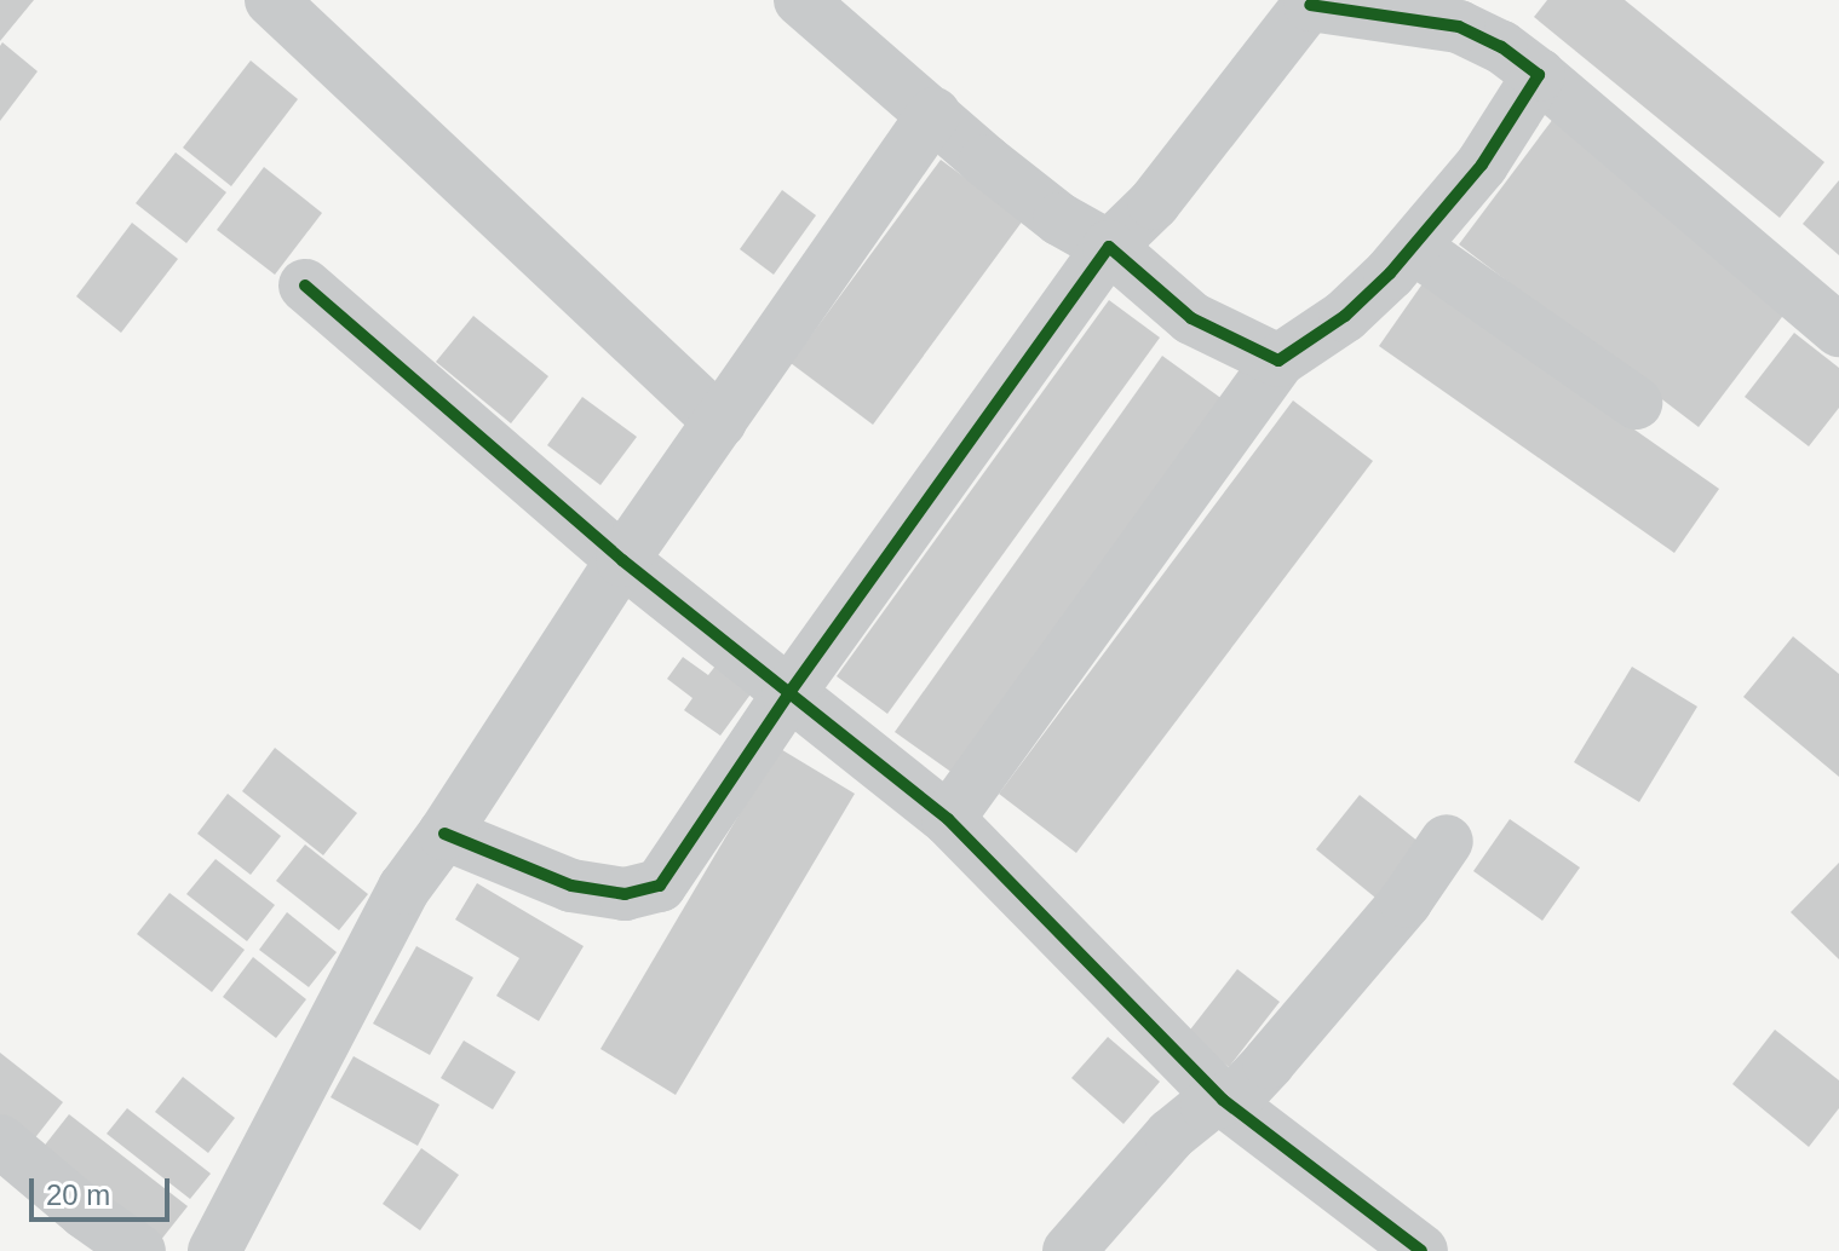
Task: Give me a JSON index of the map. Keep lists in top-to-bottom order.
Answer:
{
  "scale_bar": "20 m"
}
